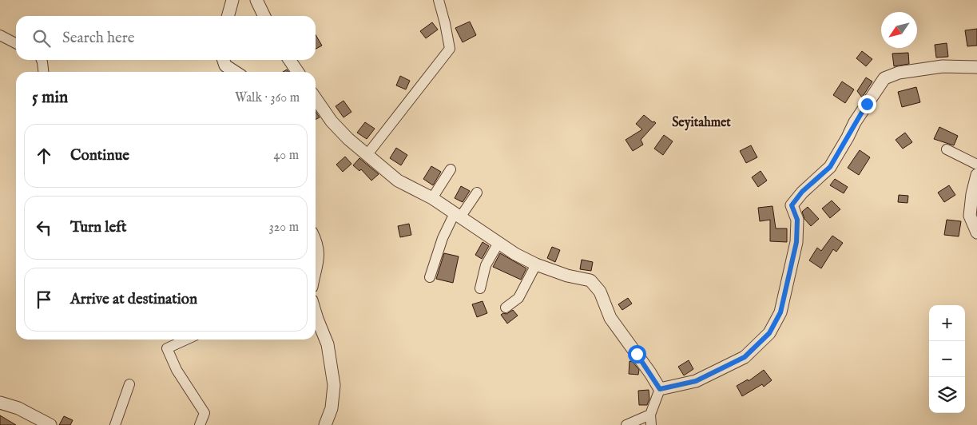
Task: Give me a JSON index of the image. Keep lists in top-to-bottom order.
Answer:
{
  "districts": ["Seyitahmet"],
  "north": "bottom left",
  "page": {
    "search": "Search here",
    "heading": ["5 min", "Walk · 360 m"],
    "list": [
      ["Continue", "40 m"],
      ["Turn left", "320 m"],
      "Arrive at destination"
    ],
    "map_buttons": ["+", "−"]
  }
}
